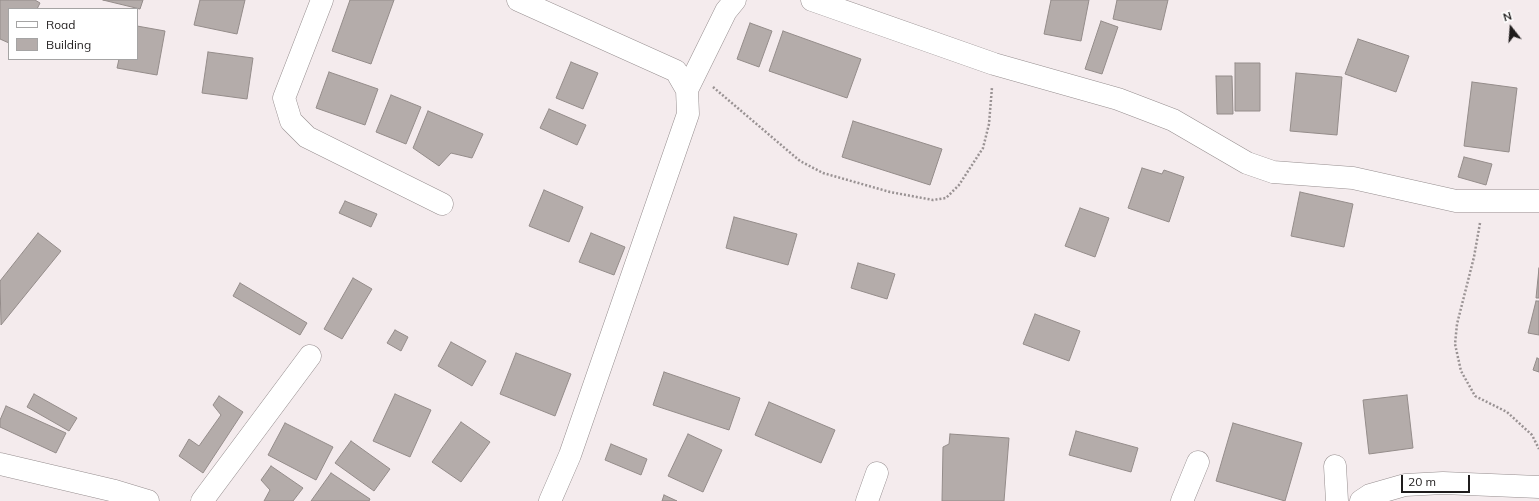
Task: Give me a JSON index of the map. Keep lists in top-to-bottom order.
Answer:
{
  "legend": ["Road", "Building"],
  "scale_bar": "20 m",
  "north": "top"
}
